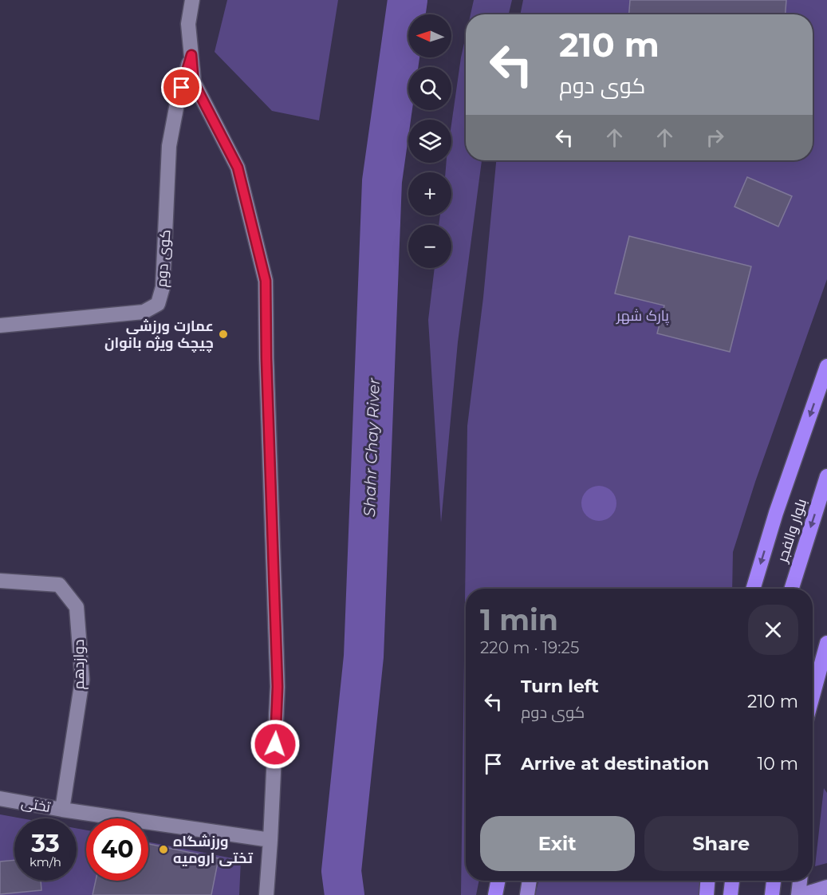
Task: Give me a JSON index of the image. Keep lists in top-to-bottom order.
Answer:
{
  "streets": {
    "highway": ["بلوار والفجر"],
    "street": ["کوی دوم", "دوازدهم", "تختی"]
  },
  "crossings": [
    ["دوازدهم", "تختی"]
  ],
  "water": ["Shahr Chay River"],
  "parks": ["پارک شهر"],
  "places": ["عمارت ورزشی چیچک ویژه بانوان", "ورزشگاه تختی ارومیه"],
  "north": "left",
  "page": {
    "map_buttons": ["+", "−"],
    "turn": ["210 m", "کوی دوم"],
    "heading": ["1 min", "220 m · 19:25"],
    "list": [
      {
        "name": "Turn left",
        "note": "کوی دوم",
        "value": "210 m"
      },
      {
        "name": "Arrive at destination",
        "value": "10 m"
      }
    ],
    "buttons": ["Exit", "Share"],
    "speed": "33 km/h",
    "limit": "40"
  }
}
